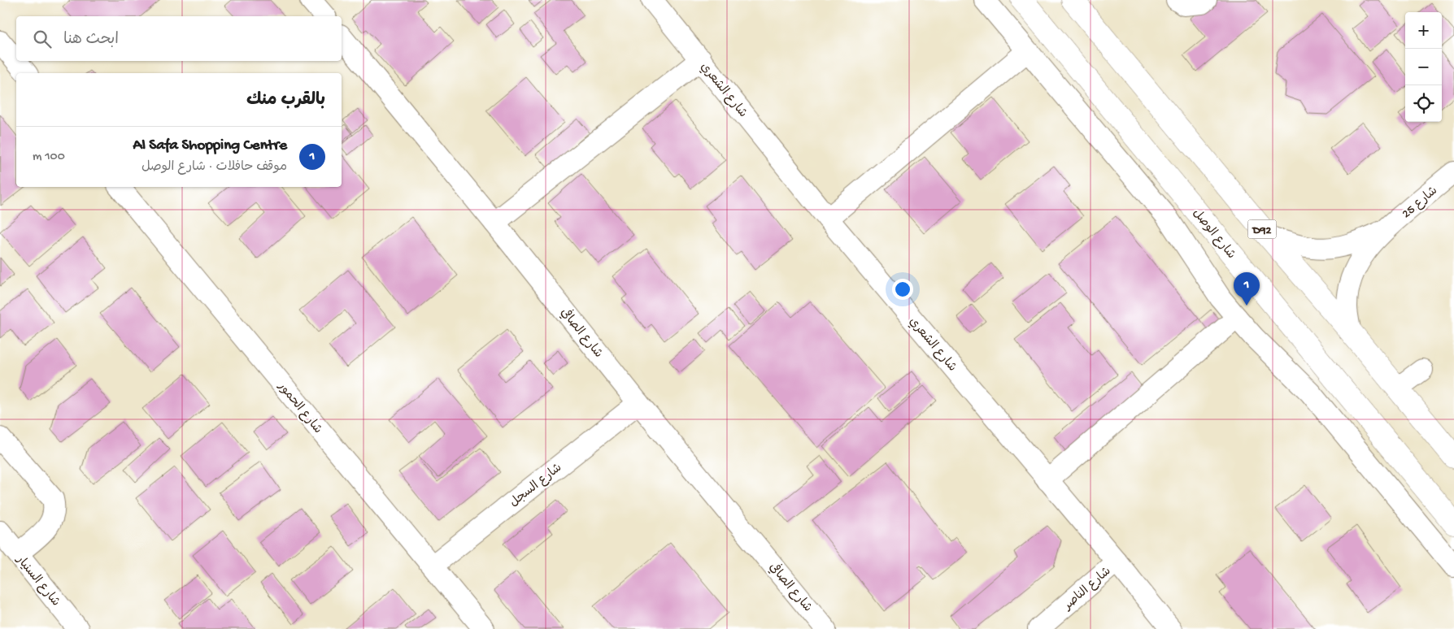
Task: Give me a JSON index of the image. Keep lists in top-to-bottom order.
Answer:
{
  "streets": {
    "main road": ["D92", "شارع الوصل"],
    "street": [
      "شارع الشعري",
      "شارع 25",
      "شارع الصافي",
      "شارع الحمور",
      "شارع السجل",
      "شارع السنيار",
      "شارع الناصر"
    ]
  },
  "crossings": [
    ["شارع الشعري", "شارع الناصر"],
    ["شارع 25", "D92"],
    ["شارع الصافي", "شارع السجل"],
    ["شارع الحمور", "شارع السجل"]
  ],
  "page": {
    "map_buttons": ["+", "−"],
    "search": "ابحث هنا",
    "heading": "بالقرب منك",
    "list": [
      {
        "mark": "1",
        "name": "Al Safa Shopping Centre",
        "note": "موقف حافلات · شارع الوصل",
        "value": "100 m"
      }
    ],
    "pins": "1"
  }
}
